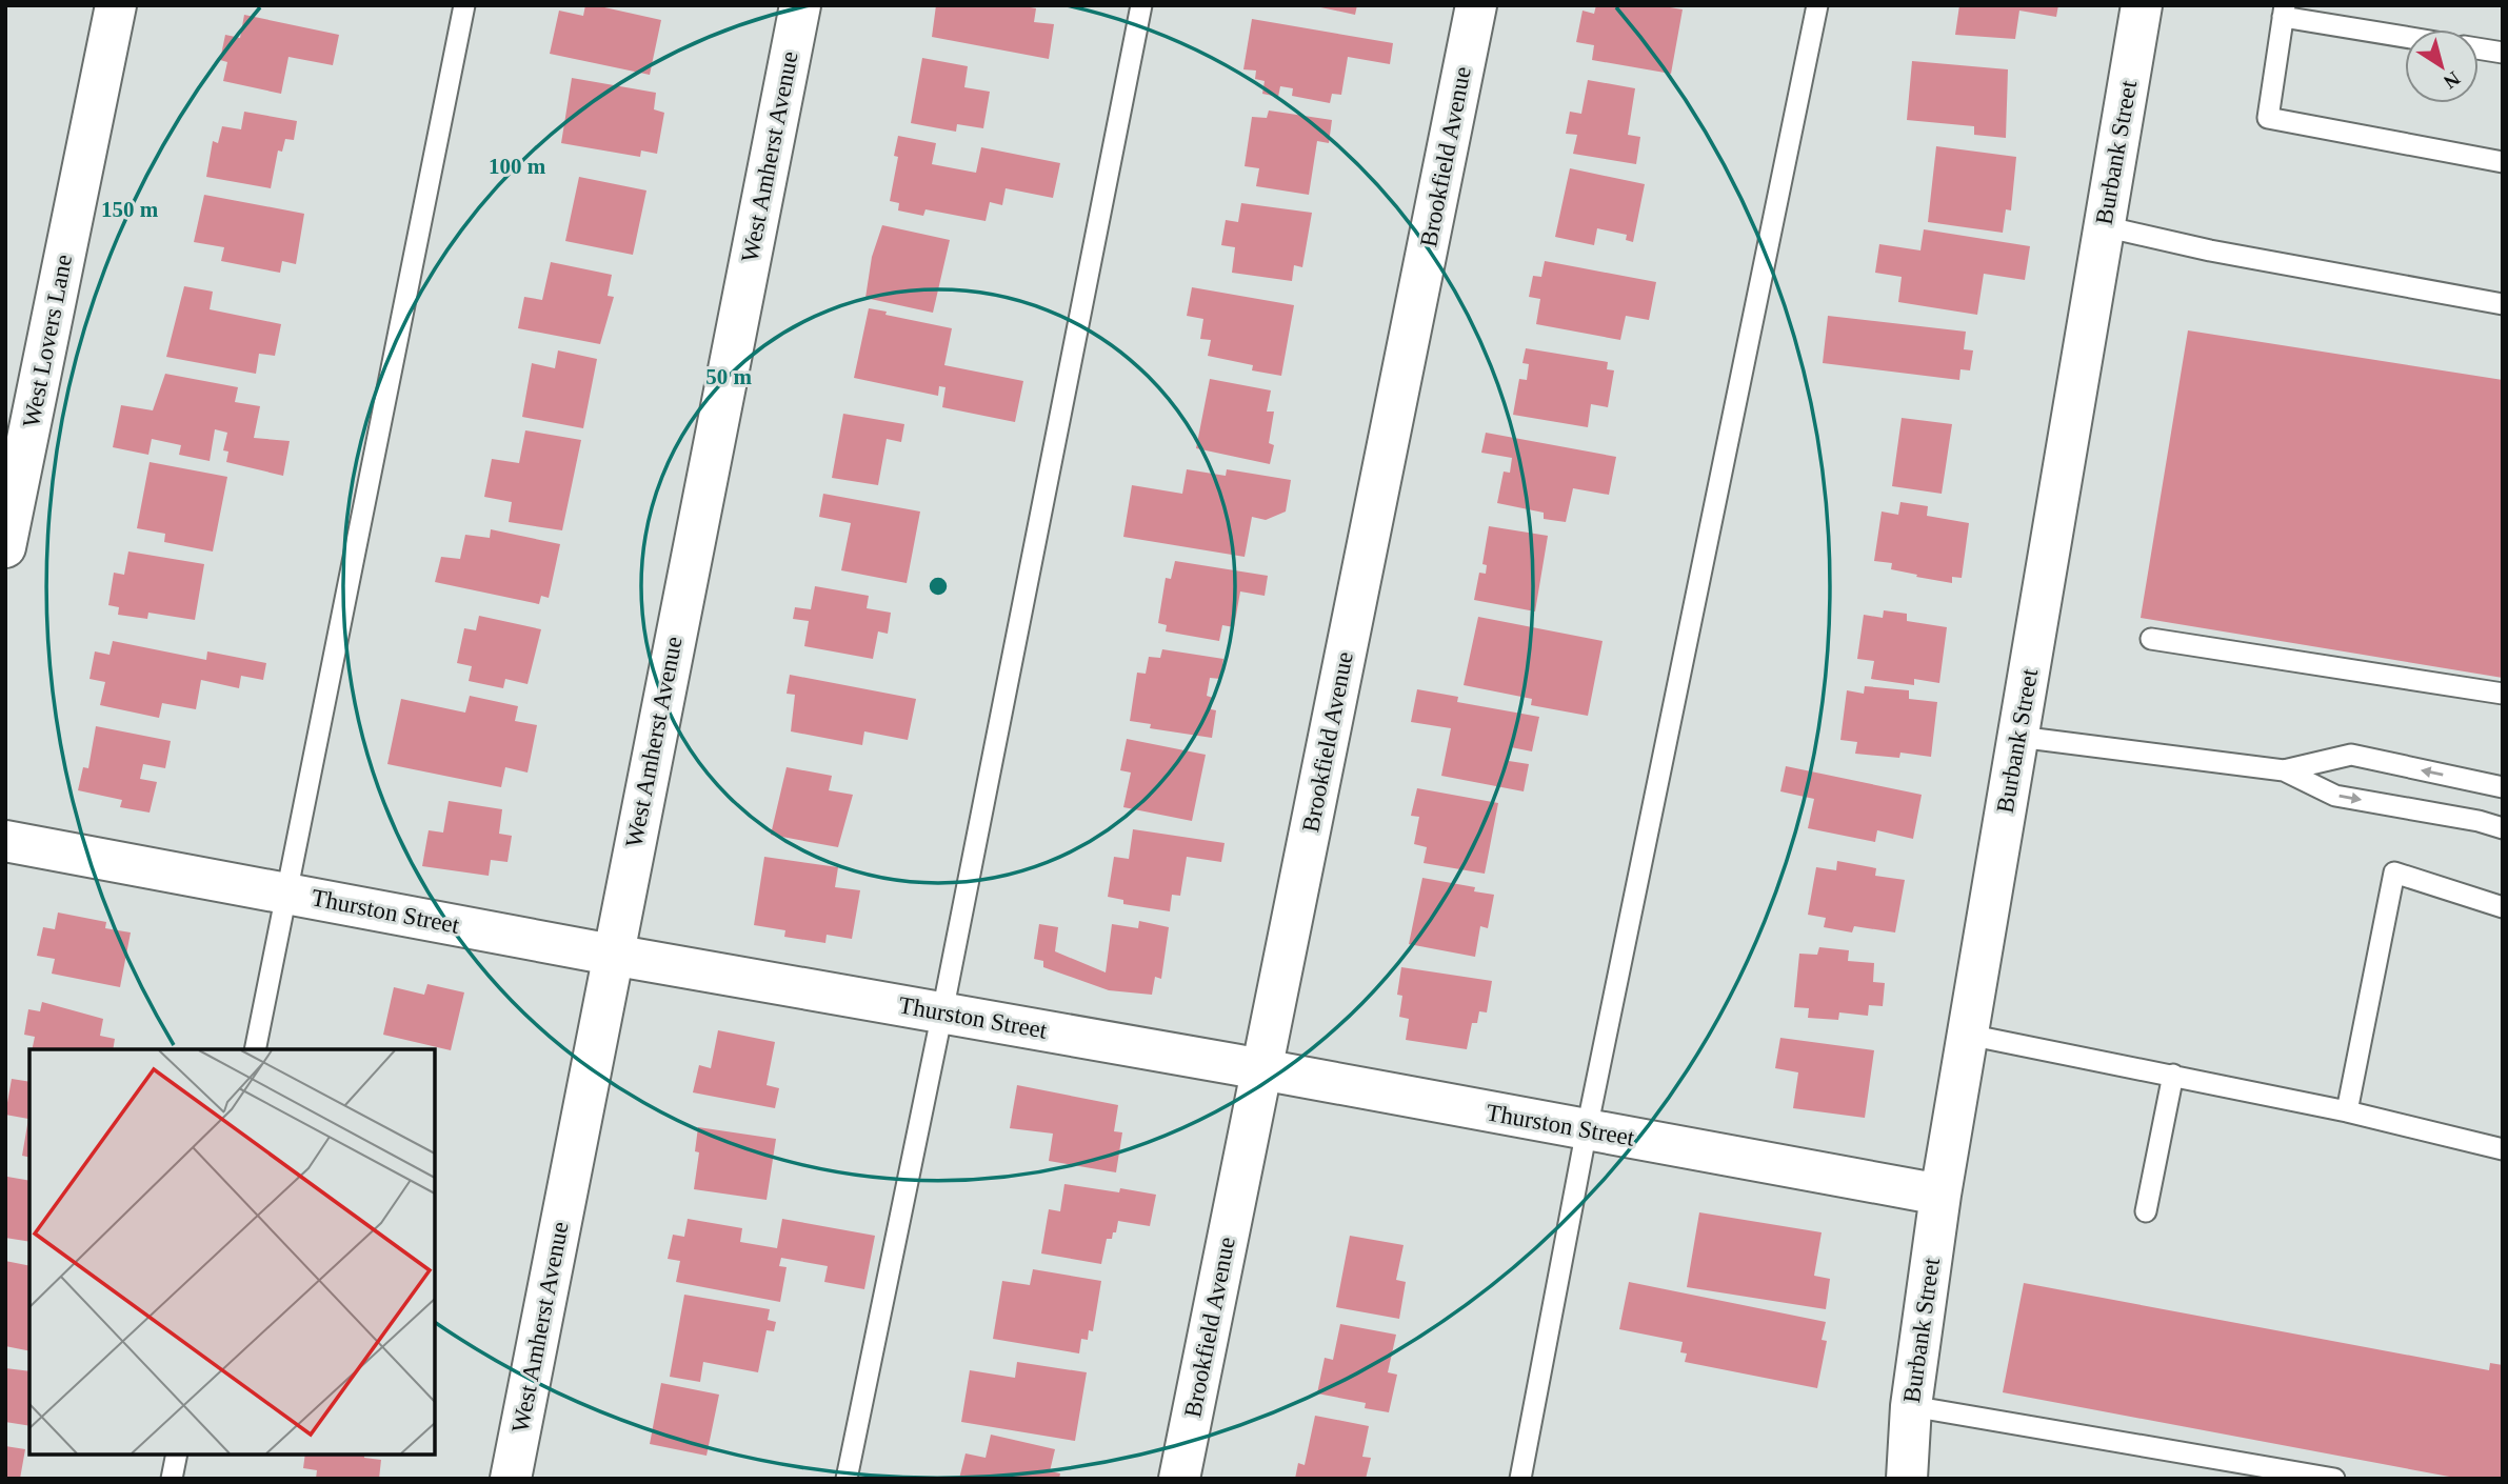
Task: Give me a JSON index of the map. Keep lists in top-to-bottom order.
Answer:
{
  "streets": {
    "street": [
      "Burbank Street",
      "West Amherst Avenue",
      "Brookfield Avenue",
      "West Lovers Lane",
      "Thurston Street"
    ]
  },
  "crossings": [
    ["Burbank Street", "Thurston Street"],
    ["West Amherst Avenue", "Thurston Street"],
    ["Brookfield Avenue", "Thurston Street"]
  ],
  "north": "bottom right",
  "rings": ["100 m", "150 m", "50 m"]
}
